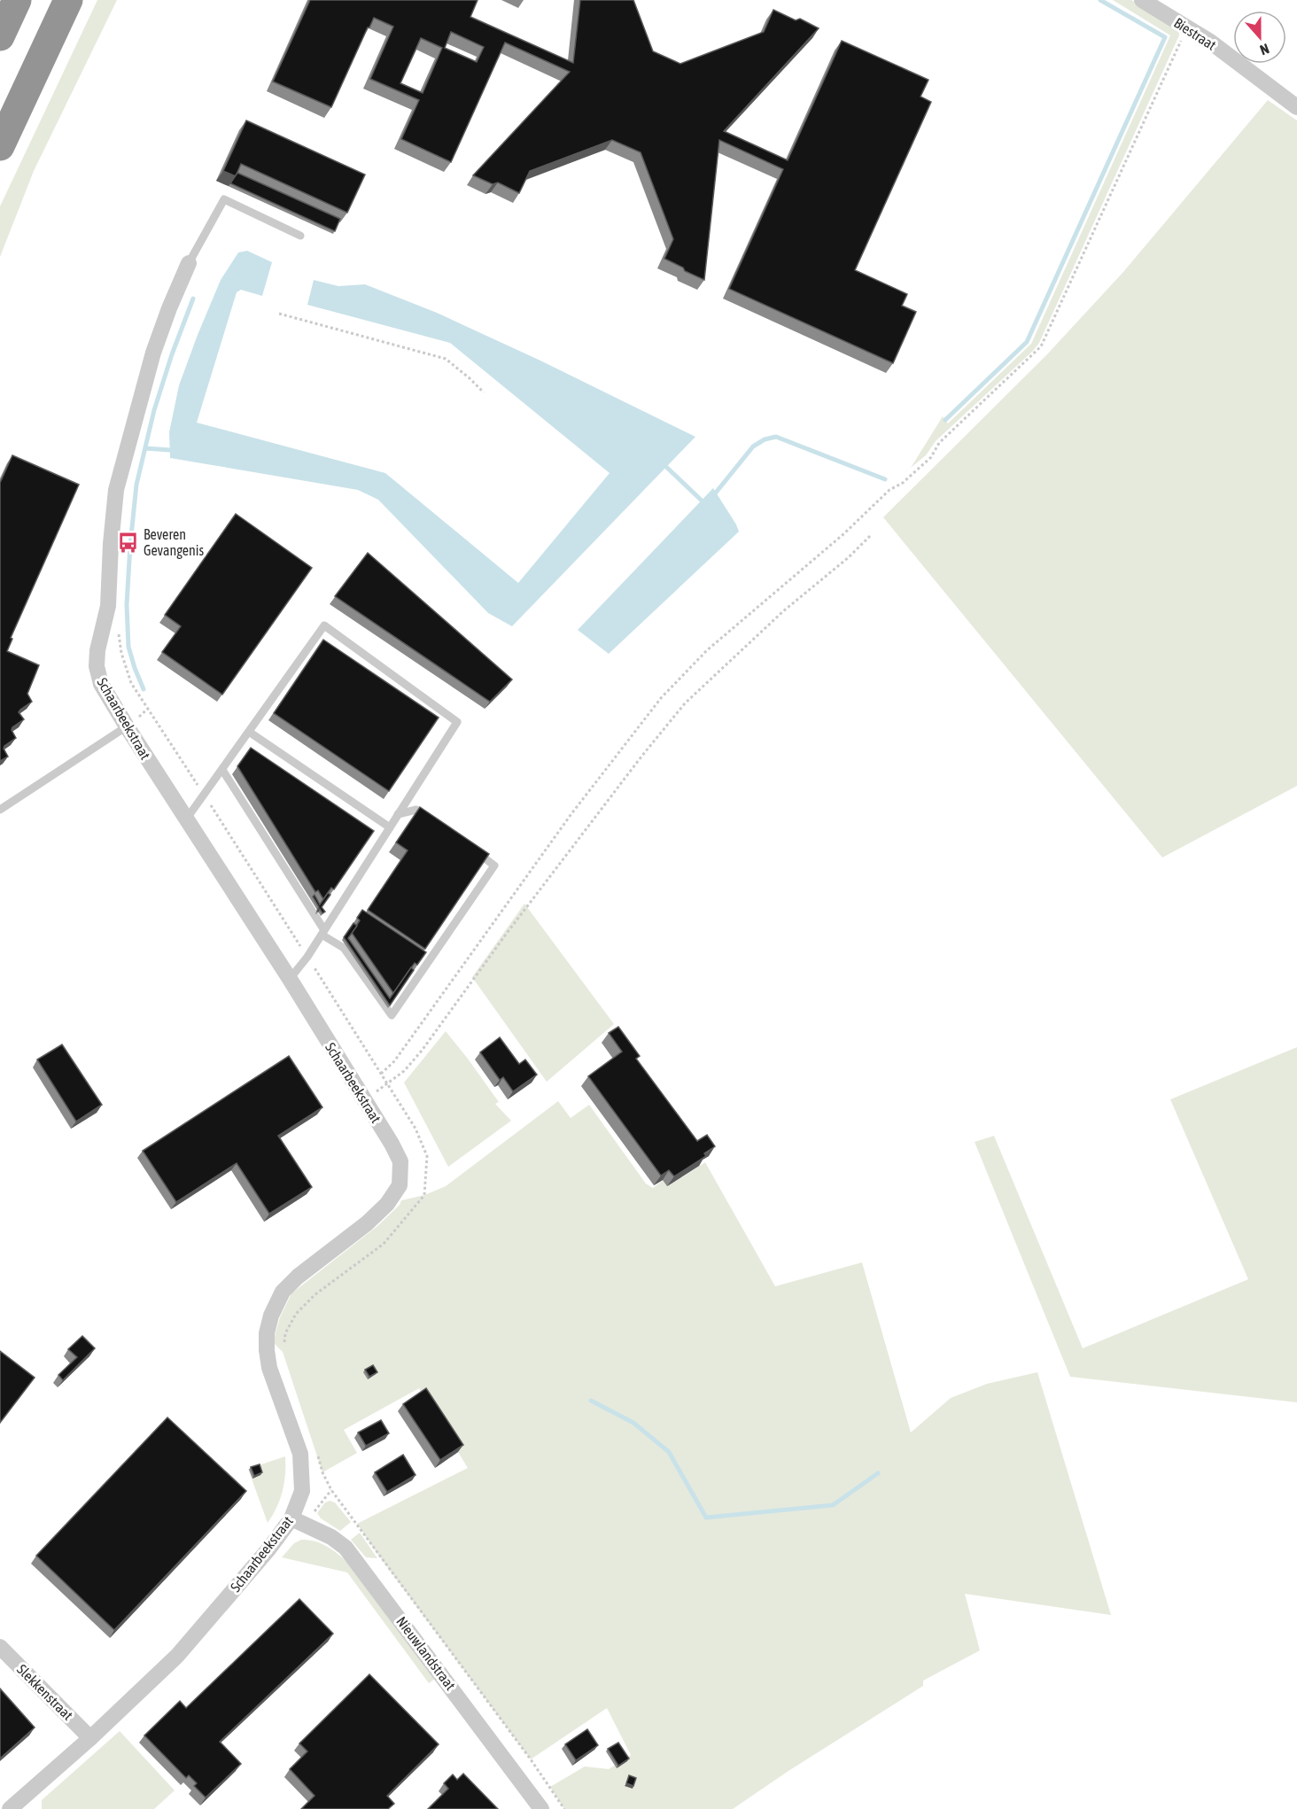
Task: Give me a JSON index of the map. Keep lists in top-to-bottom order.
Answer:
{
  "streets": {
    "street": [
      "Biestraat",
      "Schaarbeekstraat",
      "Nieuwlandstraat",
      "Slekkenstraat"
    ]
  },
  "crossings": [
    ["Schaarbeekstraat", "Nieuwlandstraat"],
    ["Schaarbeekstraat", "Slekkenstraat"]
  ],
  "places": {
    "bus stop": ["Beveren Gevangenis"]
  },
  "north": "bottom"
}
